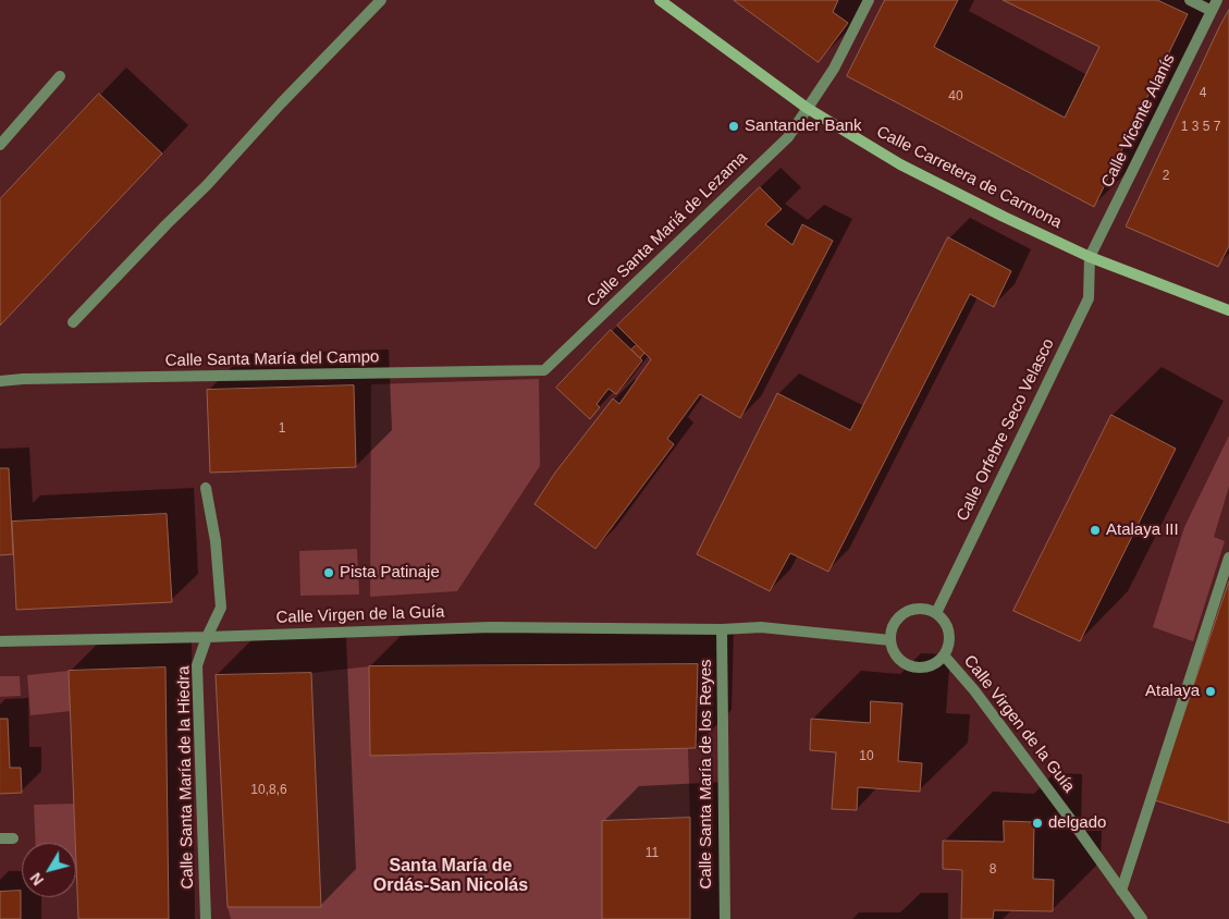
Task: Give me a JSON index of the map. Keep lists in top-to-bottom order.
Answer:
{
  "streets": {
    "main road": ["Calle Carretera de Carmona"],
    "street": [
      "Calle Vicente Alanís",
      "Calle Santa Mariá de Lezama",
      "Calle Santa María del Campo",
      "Calle Orfebre Seco Velasco",
      "Calle Virgen de la Guía",
      "Calle Santa María de los Reyes",
      "Calle Santa María de la Hiedra"
    ]
  },
  "crossings": [
    ["Calle Vicente Alanís", "Calle Carretera de Carmona"],
    ["Calle Vicente Alanís", "Calle Orfebre Seco Velasco"],
    ["Calle Carretera de Carmona", "Calle Santa Mariá de Lezama"],
    ["Calle Carretera de Carmona", "Calle Orfebre Seco Velasco"],
    ["Calle Santa Mariá de Lezama", "Calle Santa María del Campo"],
    ["Calle Orfebre Seco Velasco", "Calle Virgen de la Guía"],
    ["Calle Virgen de la Guía", "Calle Santa María de los Reyes"],
    ["Calle Virgen de la Guía", "Calle Santa María de la Hiedra"]
  ],
  "districts": ["Santa María de Ordás-San Nicolás"],
  "places": [
    "Santander Bank",
    "Atalaya III",
    "Pista Patinaje",
    "Atalaya",
    "delgado"
  ],
  "house_numbers": [
    "4",
    "40",
    "1 3 5 7",
    "2",
    "1",
    "10",
    "10,8,6",
    "11",
    "8"
  ],
  "north": "bottom left"
}
